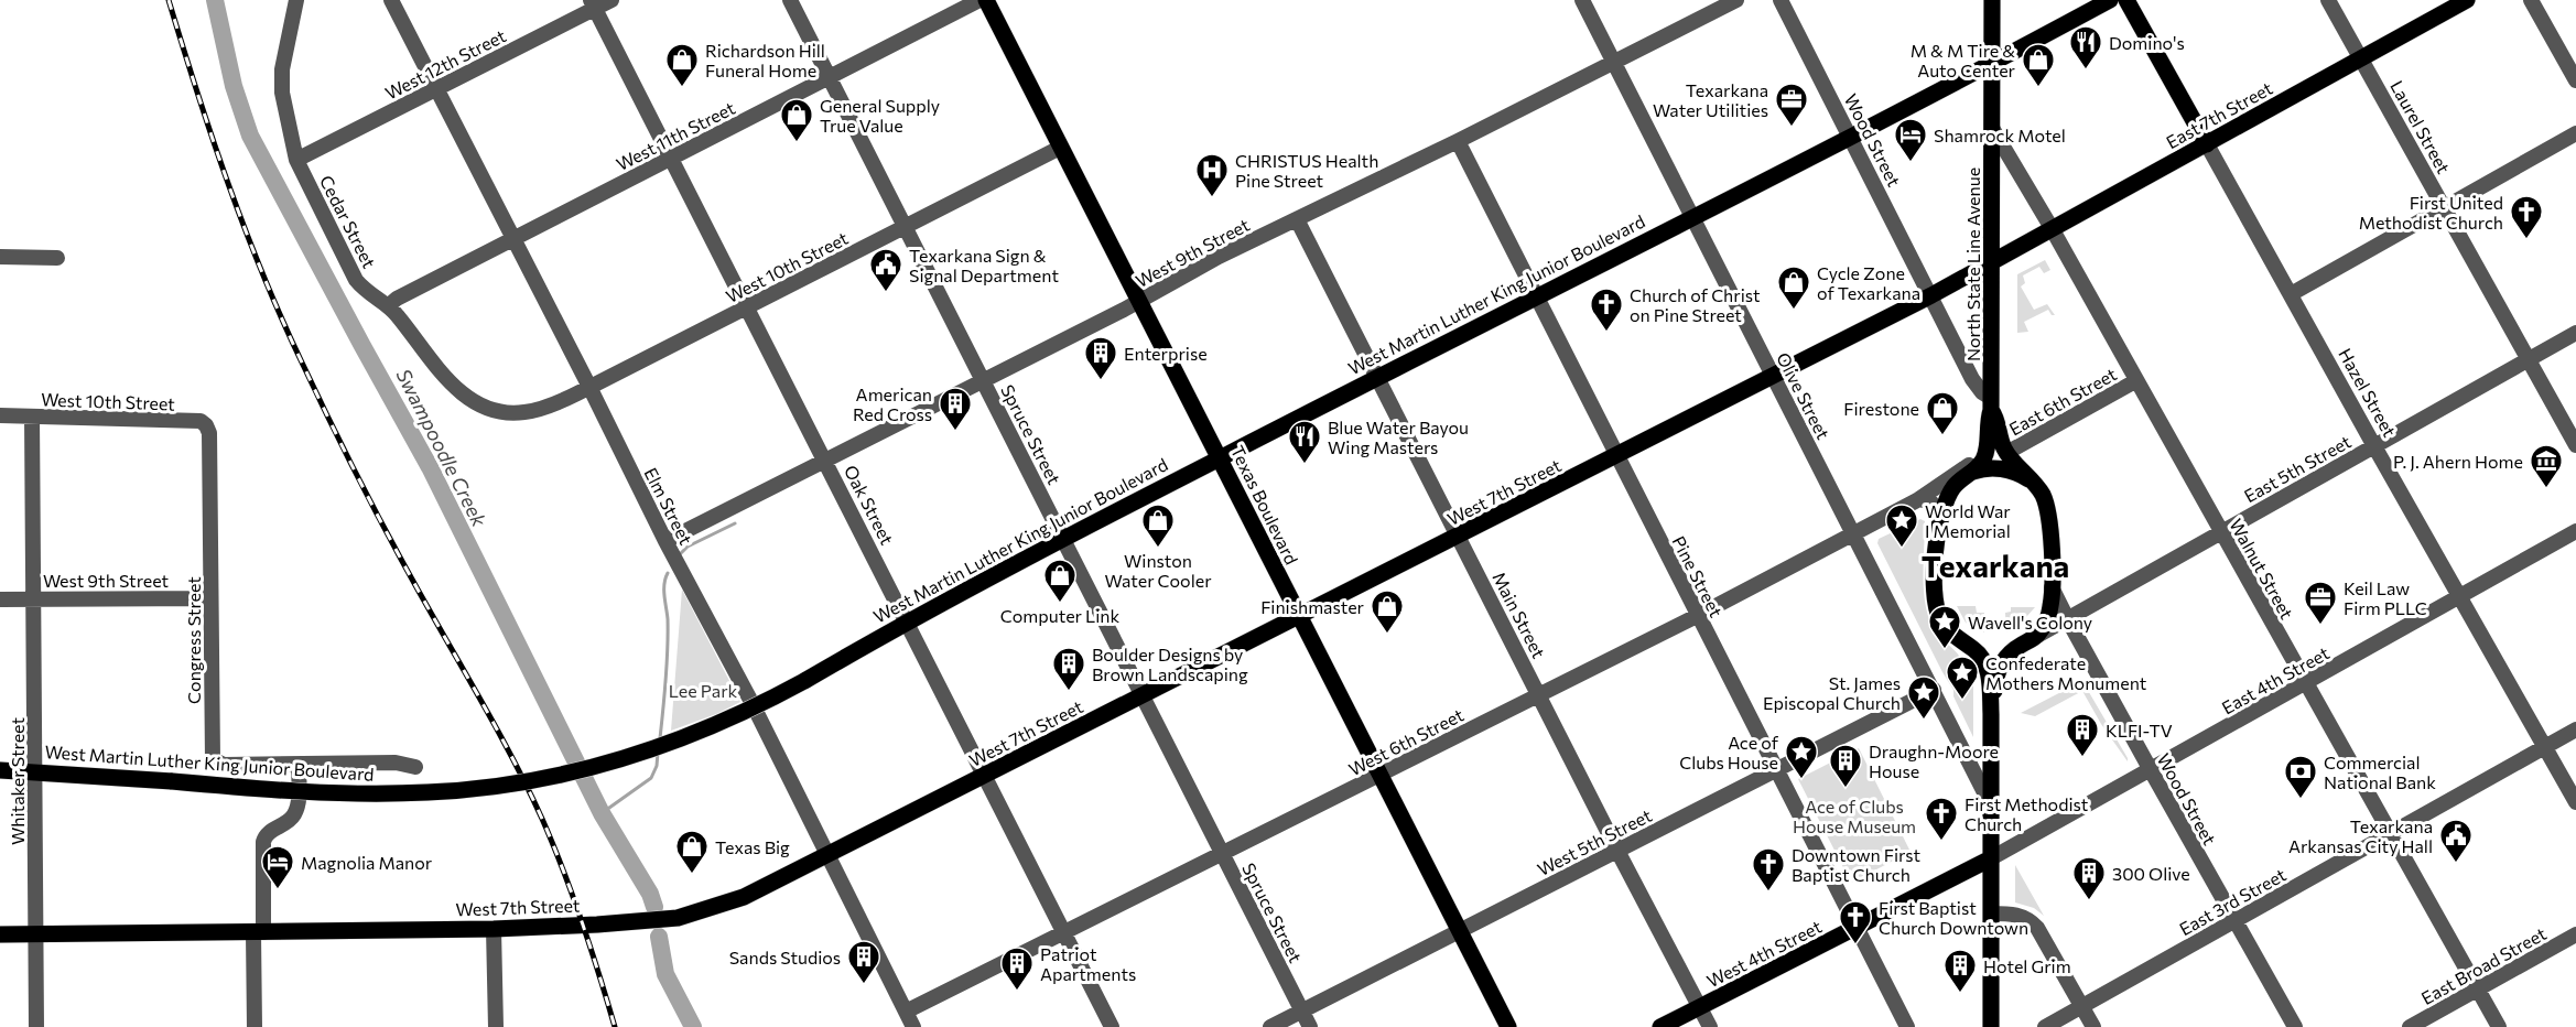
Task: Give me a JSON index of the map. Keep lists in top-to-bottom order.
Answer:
{
  "streets": {
    "main road": [
      "East 7th Street",
      "North State Line Avenue",
      "West Martin Luther King Junior Boulevard",
      "Hazel Street",
      "West 7th Street",
      "Texas Boulevard",
      "West 4th Street"
    ],
    "street": [
      "West 12th Street",
      "Laurel Street",
      "West 11th Street",
      "Wood Street",
      "Cedar Street",
      "West 9th Street",
      "West 10th Street",
      "Olive Street",
      "East 6th Street",
      "Spruce Street",
      "East 5th Street",
      "Oak Street",
      "Elm Street",
      "Walnut Street",
      "Pine Street",
      "Main Street",
      "Congress Street",
      "East 4th Street",
      "West 6th Street",
      "Whitaker Street",
      "West 5th Street",
      "East 3rd Street",
      "East Broad Street"
    ]
  },
  "crossings": [
    ["West 12th Street", "Cedar Street"],
    ["West 12th Street", "Oak Street"],
    ["West 12th Street", "Elm Street"],
    ["East 7th Street", "Laurel Street"],
    ["East 7th Street", "North State Line Avenue"],
    ["East 7th Street", "Hazel Street"],
    ["East 7th Street", "West 7th Street"],
    ["East 7th Street", "Walnut Street"],
    ["Laurel Street", "East 5th Street"],
    ["West 11th Street", "Cedar Street"],
    ["West 11th Street", "Spruce Street"],
    ["West 11th Street", "Oak Street"],
    ["West 11th Street", "Elm Street"],
    ["Wood Street", "North State Line Avenue"],
    ["Wood Street", "West Martin Luther King Junior Boulevard"],
    ["Wood Street", "East 5th Street"],
    ["Wood Street", "West 7th Street"],
    ["Wood Street", "East 4th Street"],
    ["Wood Street", "East 3rd Street"],
    ["Cedar Street", "West 10th Street"],
    ["West 9th Street", "Olive Street"],
    ["West 9th Street", "Spruce Street"],
    ["West 9th Street", "Oak Street"],
    ["West 9th Street", "Texas Boulevard"],
    ["West 9th Street", "Elm Street"],
    ["West 9th Street", "Pine Street"],
    ["West 9th Street", "Main Street"],
    ["West 9th Street", "Congress Street"],
    ["West 9th Street", "Whitaker Street"],
    ["North State Line Avenue", "West Martin Luther King Junior Boulevard"],
    ["North State Line Avenue", "Olive Street"],
    ["North State Line Avenue", "East 6th Street"],
    ["North State Line Avenue", "East 5th Street"],
    ["North State Line Avenue", "West 7th Street"],
    ["North State Line Avenue", "Walnut Street"],
    ["North State Line Avenue", "East 4th Street"],
    ["North State Line Avenue", "West 6th Street"],
    ["North State Line Avenue", "West 4th Street"],
    ["West 10th Street", "Spruce Street"],
    ["West 10th Street", "Oak Street"],
    ["West 10th Street", "Texas Boulevard"],
    ["West 10th Street", "Elm Street"],
    ["West 10th Street", "Congress Street"],
    ["West 10th Street", "Whitaker Street"],
    ["West Martin Luther King Junior Boulevard", "Olive Street"],
    ["West Martin Luther King Junior Boulevard", "Spruce Street"],
    ["West Martin Luther King Junior Boulevard", "Oak Street"],
    ["West Martin Luther King Junior Boulevard", "Texas Boulevard"],
    ["West Martin Luther King Junior Boulevard", "Pine Street"],
    ["West Martin Luther King Junior Boulevard", "Main Street"],
    ["West Martin Luther King Junior Boulevard", "Whitaker Street"],
    ["Hazel Street", "East 5th Street"],
    ["Hazel Street", "East 4th Street"],
    ["Hazel Street", "East 3rd Street"],
    ["Olive Street", "West 7th Street"],
    ["Olive Street", "West 6th Street"],
    ["Olive Street", "West 5th Street"],
    ["East 6th Street", "Walnut Street"],
    ["Spruce Street", "West 7th Street"],
    ["Spruce Street", "West 6th Street"],
    ["Spruce Street", "West 5th Street"],
    ["East 5th Street", "Walnut Street"],
    ["West 7th Street", "Oak Street"],
    ["West 7th Street", "Texas Boulevard"],
    ["West 7th Street", "Elm Street"],
    ["West 7th Street", "Pine Street"],
    ["West 7th Street", "Main Street"],
    ["West 7th Street", "Whitaker Street"],
    ["Oak Street", "West 6th Street"],
    ["Texas Boulevard", "West 6th Street"],
    ["Texas Boulevard", "West 5th Street"],
    ["Elm Street", "West 6th Street"],
    ["Walnut Street", "East 4th Street"],
    ["Walnut Street", "East 3rd Street"],
    ["Walnut Street", "East Broad Street"],
    ["Pine Street", "West 6th Street"],
    ["Pine Street", "West 5th Street"],
    ["Pine Street", "West 4th Street"],
    ["Main Street", "West 6th Street"],
    ["Main Street", "West 5th Street"],
    ["Main Street", "West 4th Street"],
    ["East 4th Street", "West 4th Street"]
  ],
  "districts": ["Texarkana"],
  "water": ["Swampoodle Creek"],
  "parks": ["Lee Park", "Ace of Clubs House Museum"],
  "places": {
    "restaurant": ["Domino's", "Blue Water Bayou Wing Masters"],
    "shop": [
      "Richardson Hill Funeral Home",
      "M & M Tire & Auto Center",
      "General Supply True Value",
      "Cycle Zone of Texarkana",
      "Firestone",
      "Winston Water Cooler",
      "Computer Link",
      "Finishmaster",
      "Texas Big"
    ],
    "office": ["Texarkana Water Utilities", "Keil Law Firm PLLC"],
    "hotel": ["Shamrock Motel", "Magnolia Manor"],
    "hospital": ["CHRISTUS Health Pine Street"],
    "church": [
      "First United Methodist Church",
      "Church of Christ on Pine Street",
      "First Methodist Church",
      "Downtown First Baptist Church",
      "First Baptist Church Downtown"
    ],
    "public building": ["Texarkana Sign & Signal Department", "Texarkana Arkansas City Hall"],
    "building": [
      "Enterprise",
      "American Red Cross",
      "Boulder Designs by Brown Landscaping",
      "KLFI-TV",
      "Draughn-Moore House",
      "300 Olive",
      "Sands Studios",
      "Patriot Apartments",
      "Hotel Grim"
    ],
    "museum": ["P. J. Ahern Home"],
    "place": [
      "World War I Memorial",
      "Wavell's Colony",
      "Confederate Mothers Monument",
      "St. James Episcopal Church",
      "Ace of Clubs House"
    ],
    "bank": ["Commercial National Bank"]
  }
}
